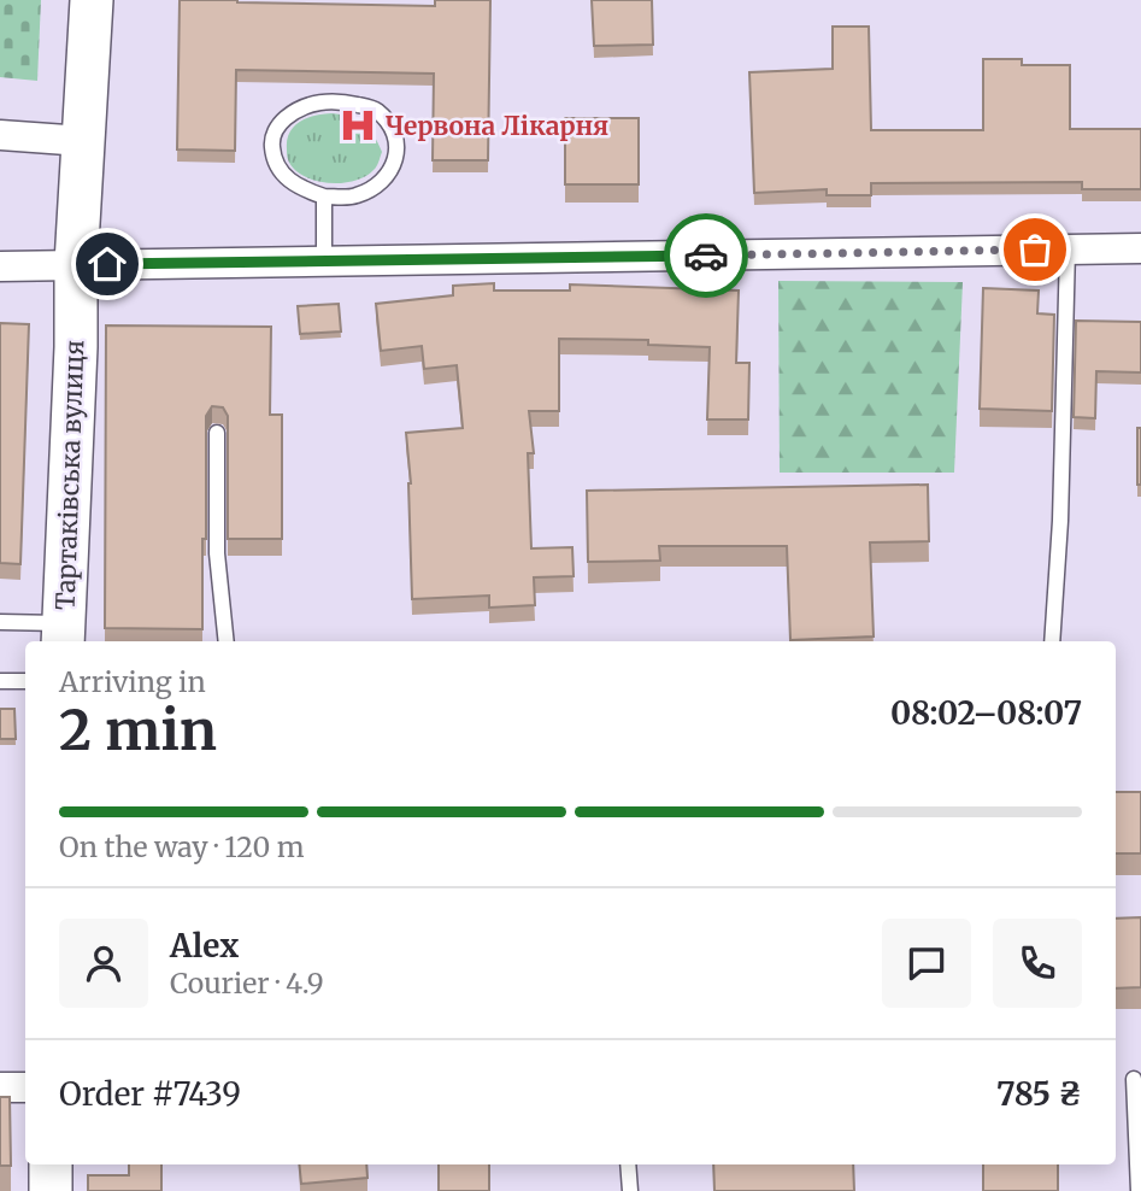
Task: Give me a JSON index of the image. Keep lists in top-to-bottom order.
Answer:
{
  "streets": {
    "street": ["Тартаківська вулиця"]
  },
  "places": {
    "hospital": ["Червона Лікарня"]
  },
  "page": {
    "heading": ["2 min", "Arriving in", "08:02–08:07"],
    "panel": [
      "Alex",
      "Courier · 4.9",
      "Order #7439",
      "785 ₴"
    ],
    "bar": "On the way · 120 m"
  }
}
